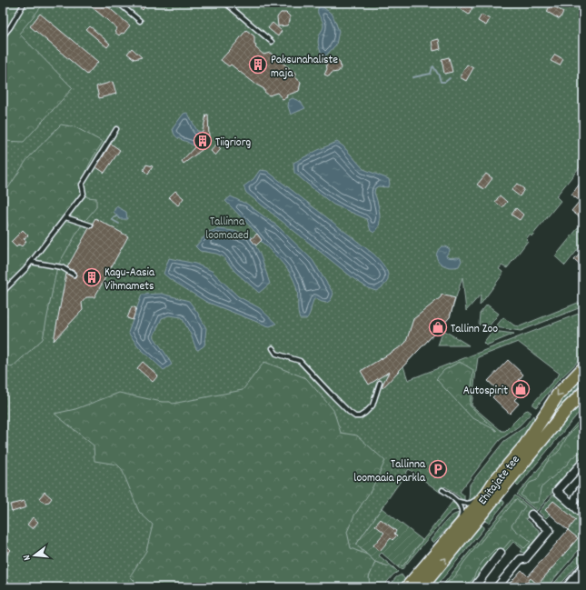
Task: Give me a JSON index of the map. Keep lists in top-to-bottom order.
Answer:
{
  "streets": {
    "main road": ["Ehitajate tee"]
  },
  "parks": ["Tallinna loomaaed"],
  "places": {
    "building": ["Paksunahaliste maja", "Tiigriorg", "Kagu-Aasia Vihmamets"],
    "shop": ["Tallinn Zoo", "Autospirit"],
    "parking": ["Tallinna loomaaia parkla"]
  },
  "north": "left"
}
